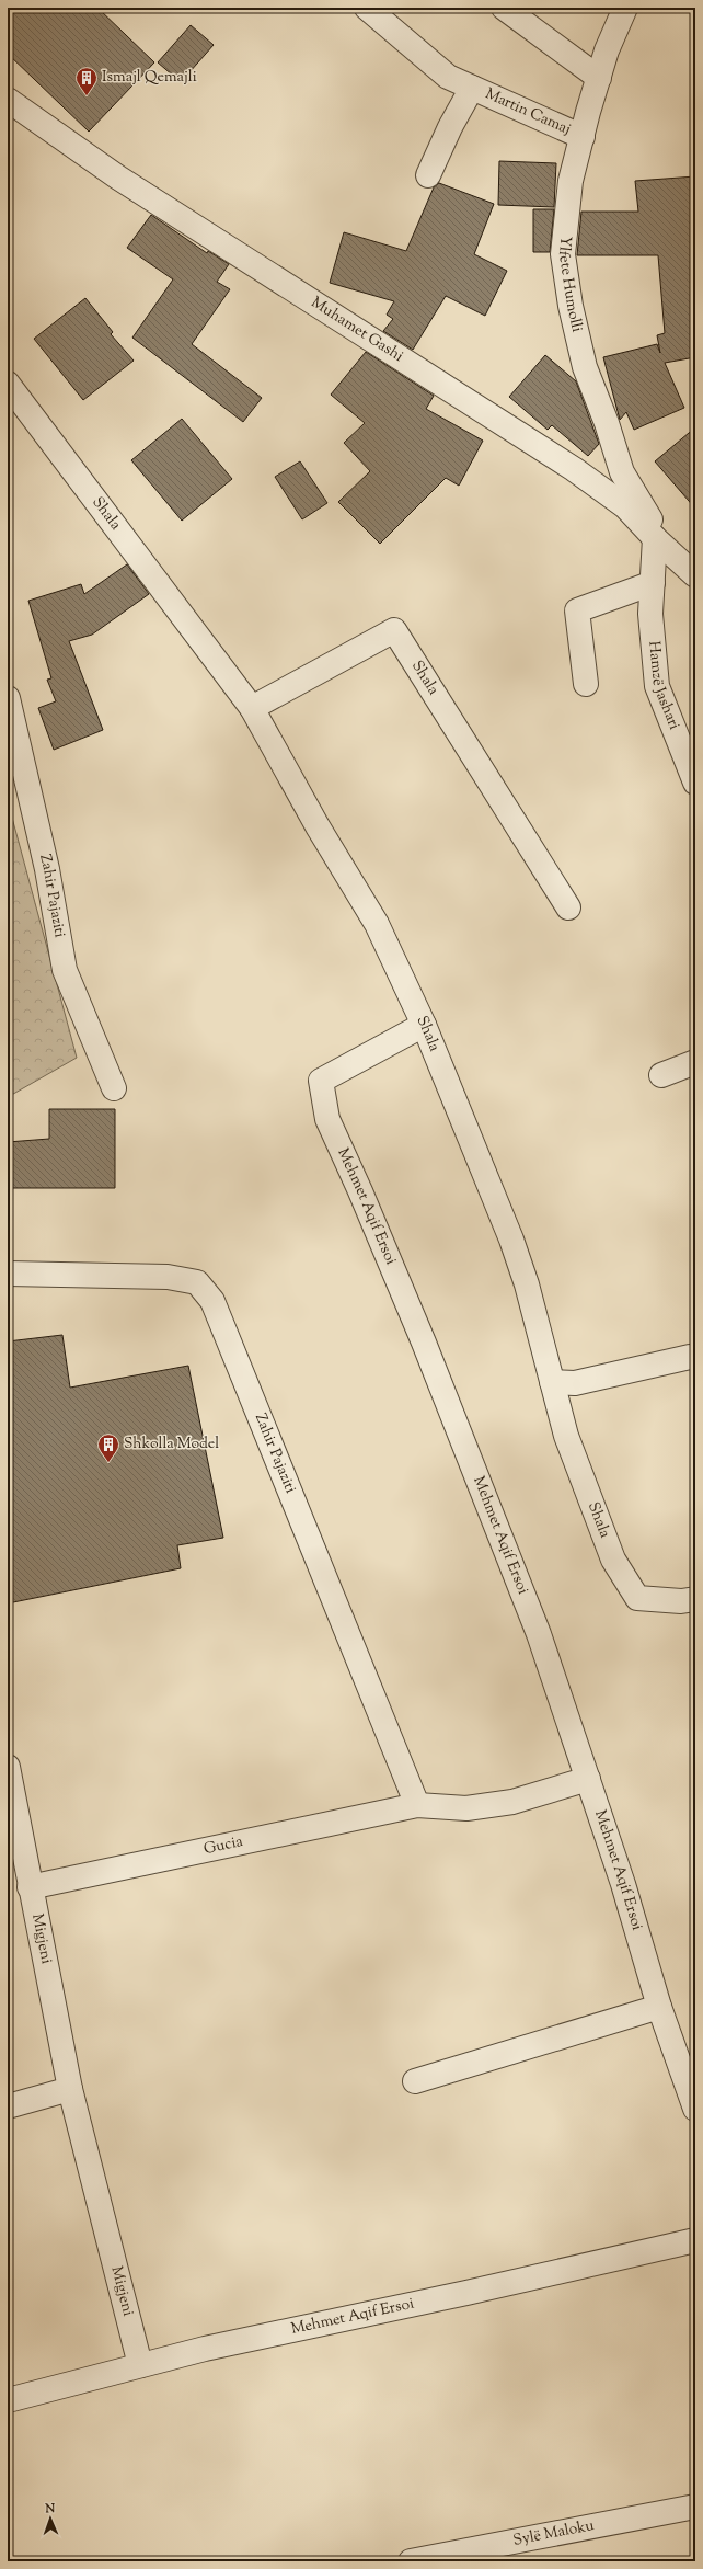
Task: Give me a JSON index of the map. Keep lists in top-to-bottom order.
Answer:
{
  "streets": {
    "street": [
      "Martin Camaj",
      "Ylfete Humolli",
      "Muhamet Gashi",
      "Shala",
      "Hamzë Jashari",
      "Zahir Pajaziti",
      "Mehmet Aqif Ersoi",
      "Gucia",
      "Migjeni",
      "Sylë Maloku"
    ]
  },
  "crossings": [
    ["Martin Camaj", "Ylfete Humolli"],
    ["Ylfete Humolli", "Muhamet Gashi"],
    ["Ylfete Humolli", "Hamzë Jashari"],
    ["Muhamet Gashi", "Hamzë Jashari"],
    ["Shala", "Mehmet Aqif Ersoi"],
    ["Zahir Pajaziti", "Gucia"],
    ["Mehmet Aqif Ersoi", "Gucia"],
    ["Mehmet Aqif Ersoi", "Migjeni"],
    ["Gucia", "Migjeni"]
  ],
  "places": {
    "building": ["Ismajl Qemajli", "Shkolla Model"]
  },
  "north": "top"
}
